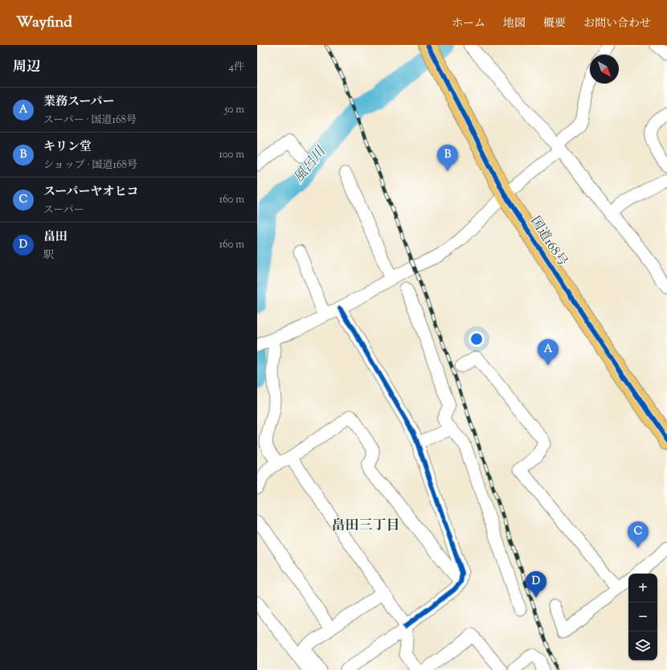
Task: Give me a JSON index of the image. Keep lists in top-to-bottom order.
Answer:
{
  "streets": {
    "highway": ["国道168号"]
  },
  "districts": ["畠田三丁目"],
  "water": ["風呂川"],
  "north": "bottom right",
  "page": {
    "header": "Wayfind",
    "nav": [
      "ホーム",
      "地図",
      "概要",
      "お問い合わせ"
    ],
    "heading": ["周辺", "4件"],
    "list": [
      {
        "mark": "A",
        "name": "業務スーパー",
        "note": "スーパー · 国道168号",
        "value": "50 m"
      },
      {
        "mark": "B",
        "name": "キリン堂",
        "note": "ショップ · 国道168号",
        "value": "100 m"
      },
      {
        "mark": "C",
        "name": "スーパーヤオヒコ",
        "note": "スーパー",
        "value": "160 m"
      },
      {
        "mark": "D",
        "name": "畠田",
        "note": "駅",
        "value": "160 m"
      }
    ],
    "pins": [
      "B",
      "A",
      "C",
      "D"
    ],
    "map_buttons": ["+", "−"]
  }
}
